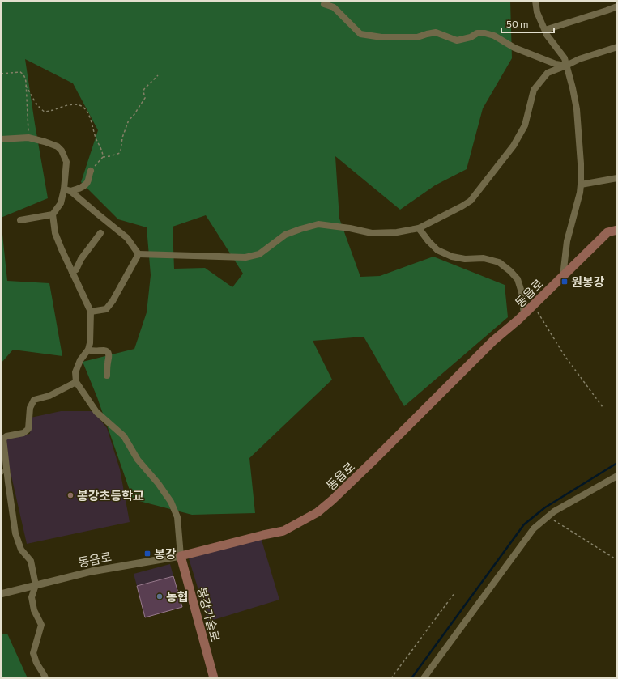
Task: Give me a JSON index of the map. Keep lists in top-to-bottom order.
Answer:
{
  "streets": {
    "main road": ["동읍로", "봉강가술로"]
  },
  "crossings": [
    ["동읍로", "봉강가술로"]
  ],
  "places": {
    "transit": ["원봉강", "봉강"],
    "other": ["봉강초등학교", "농협"]
  },
  "scale_bar": "50 m"
}
